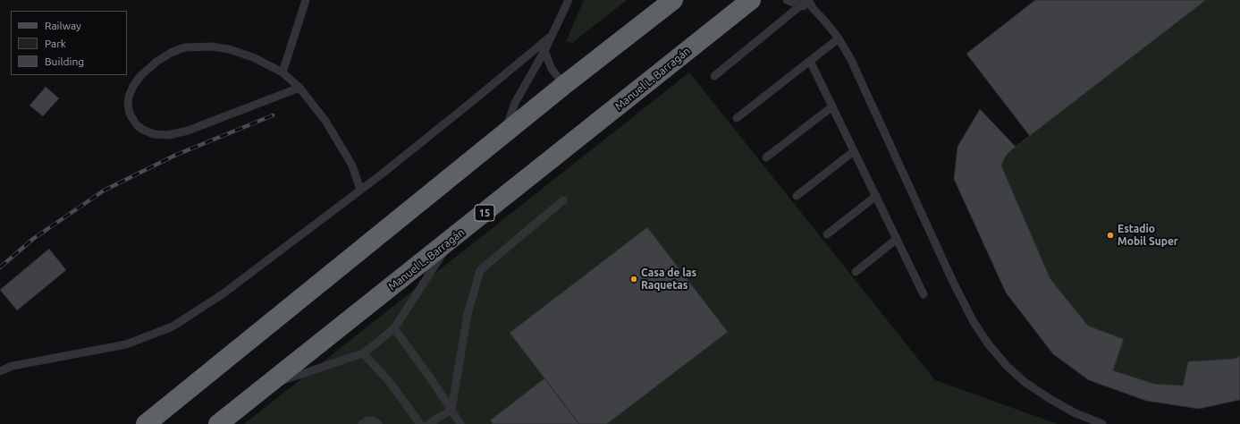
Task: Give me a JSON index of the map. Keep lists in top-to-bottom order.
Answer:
{
  "streets": {
    "highway": ["Manuel L. Barragán", "15"]
  },
  "places": ["Estadio Mobil Super", "Casa de las Raquetas"],
  "legend": ["Railway", "Park", "Building"]
}
